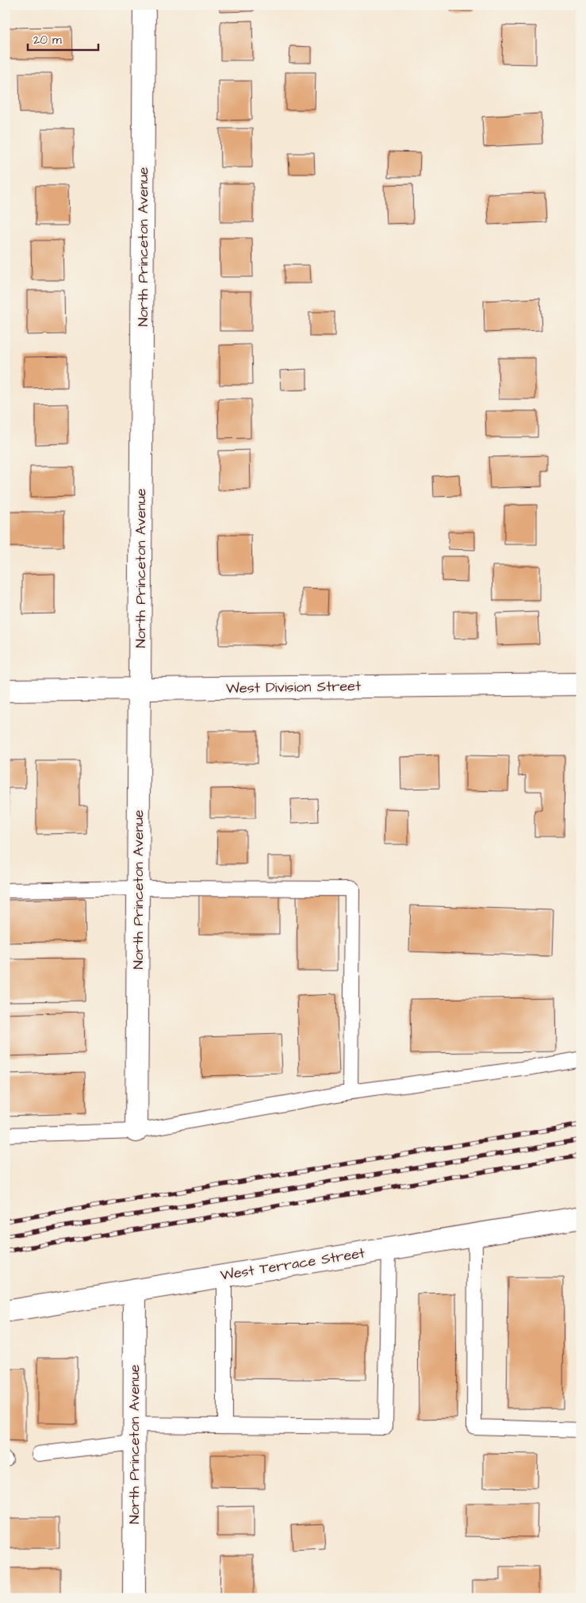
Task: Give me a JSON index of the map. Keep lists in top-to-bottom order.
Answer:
{
  "streets": {
    "street": ["North Princeton Avenue", "West Division Street", "West Terrace Street"]
  },
  "crossings": [
    ["North Princeton Avenue", "West Division Street"],
    ["North Princeton Avenue", "West Terrace Street"]
  ],
  "scale_bar": "20 m"
}
